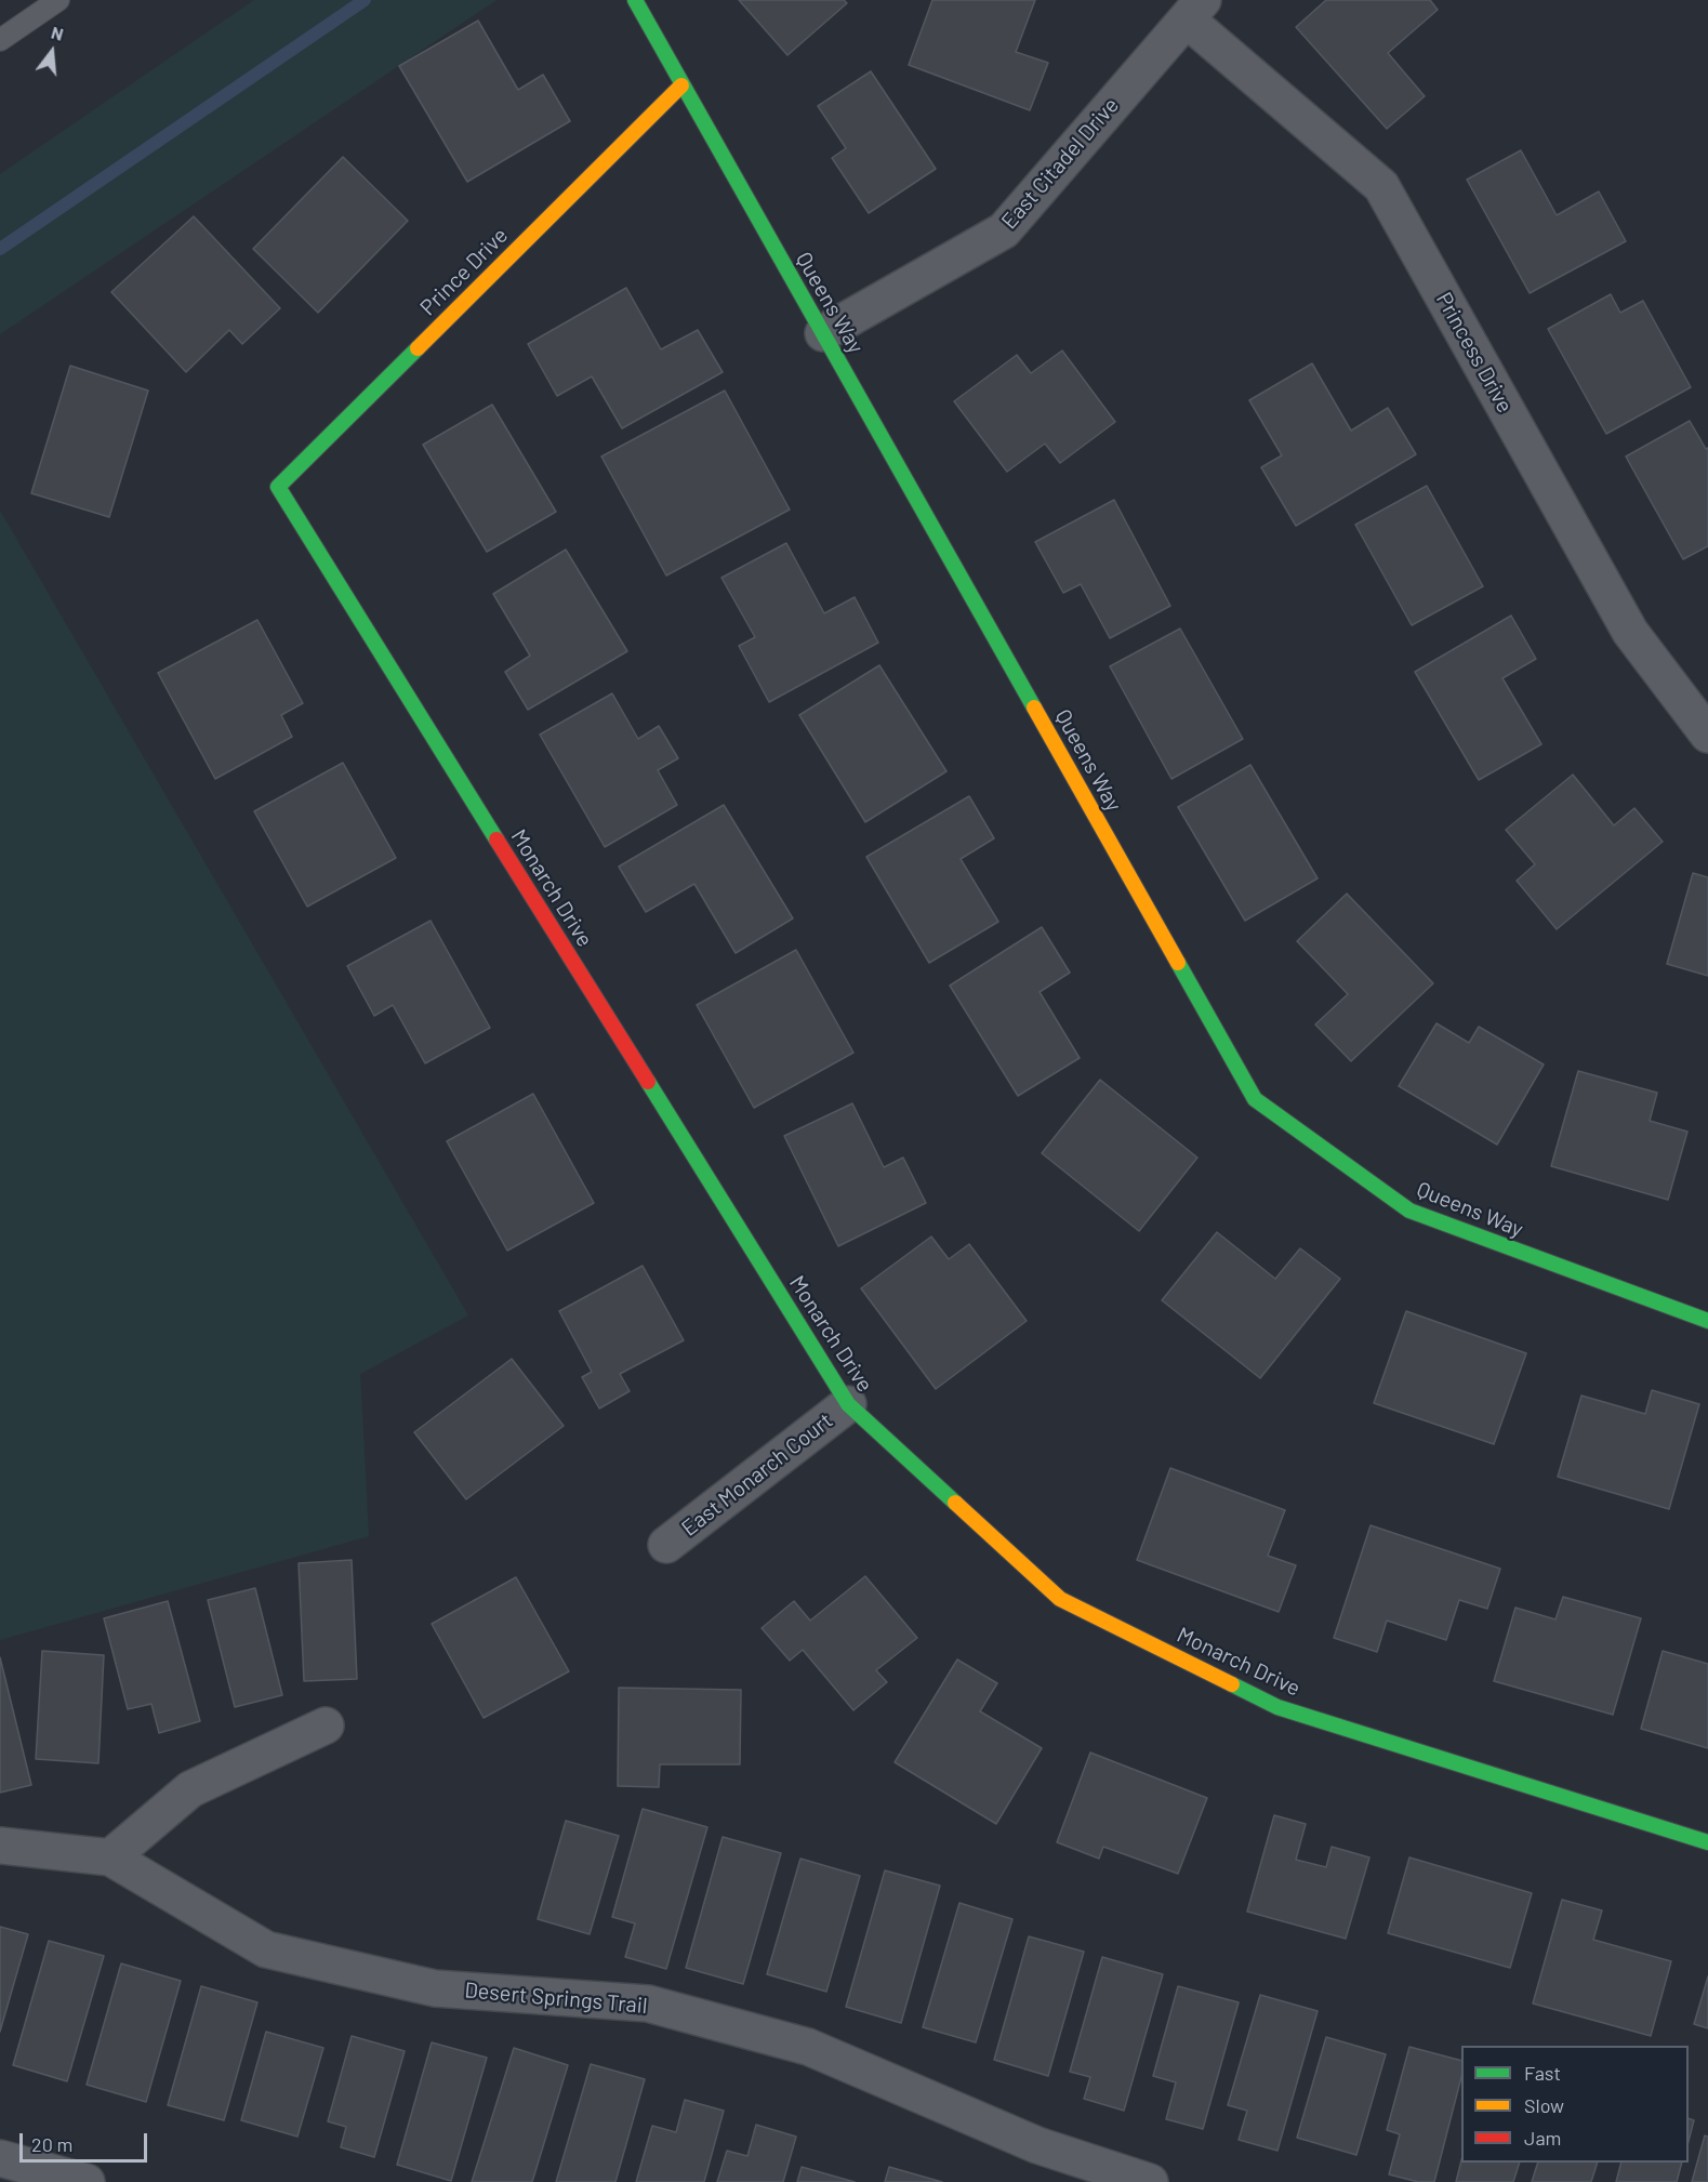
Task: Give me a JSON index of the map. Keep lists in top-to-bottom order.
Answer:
{
  "streets": {
    "street": [
      "East Citadel Drive",
      "Prince Drive",
      "Queens Way",
      "Princess Drive",
      "Monarch Drive",
      "East Monarch Court",
      "Desert Springs Trail"
    ]
  },
  "crossings": [
    ["East Citadel Drive", "Queens Way"],
    ["East Citadel Drive", "Princess Drive"],
    ["Prince Drive", "Queens Way"],
    ["Prince Drive", "Monarch Drive"],
    ["Monarch Drive", "East Monarch Court"]
  ],
  "legend": ["Fast", "Slow", "Jam"],
  "scale_bar": "20 m",
  "north": "top"
}
